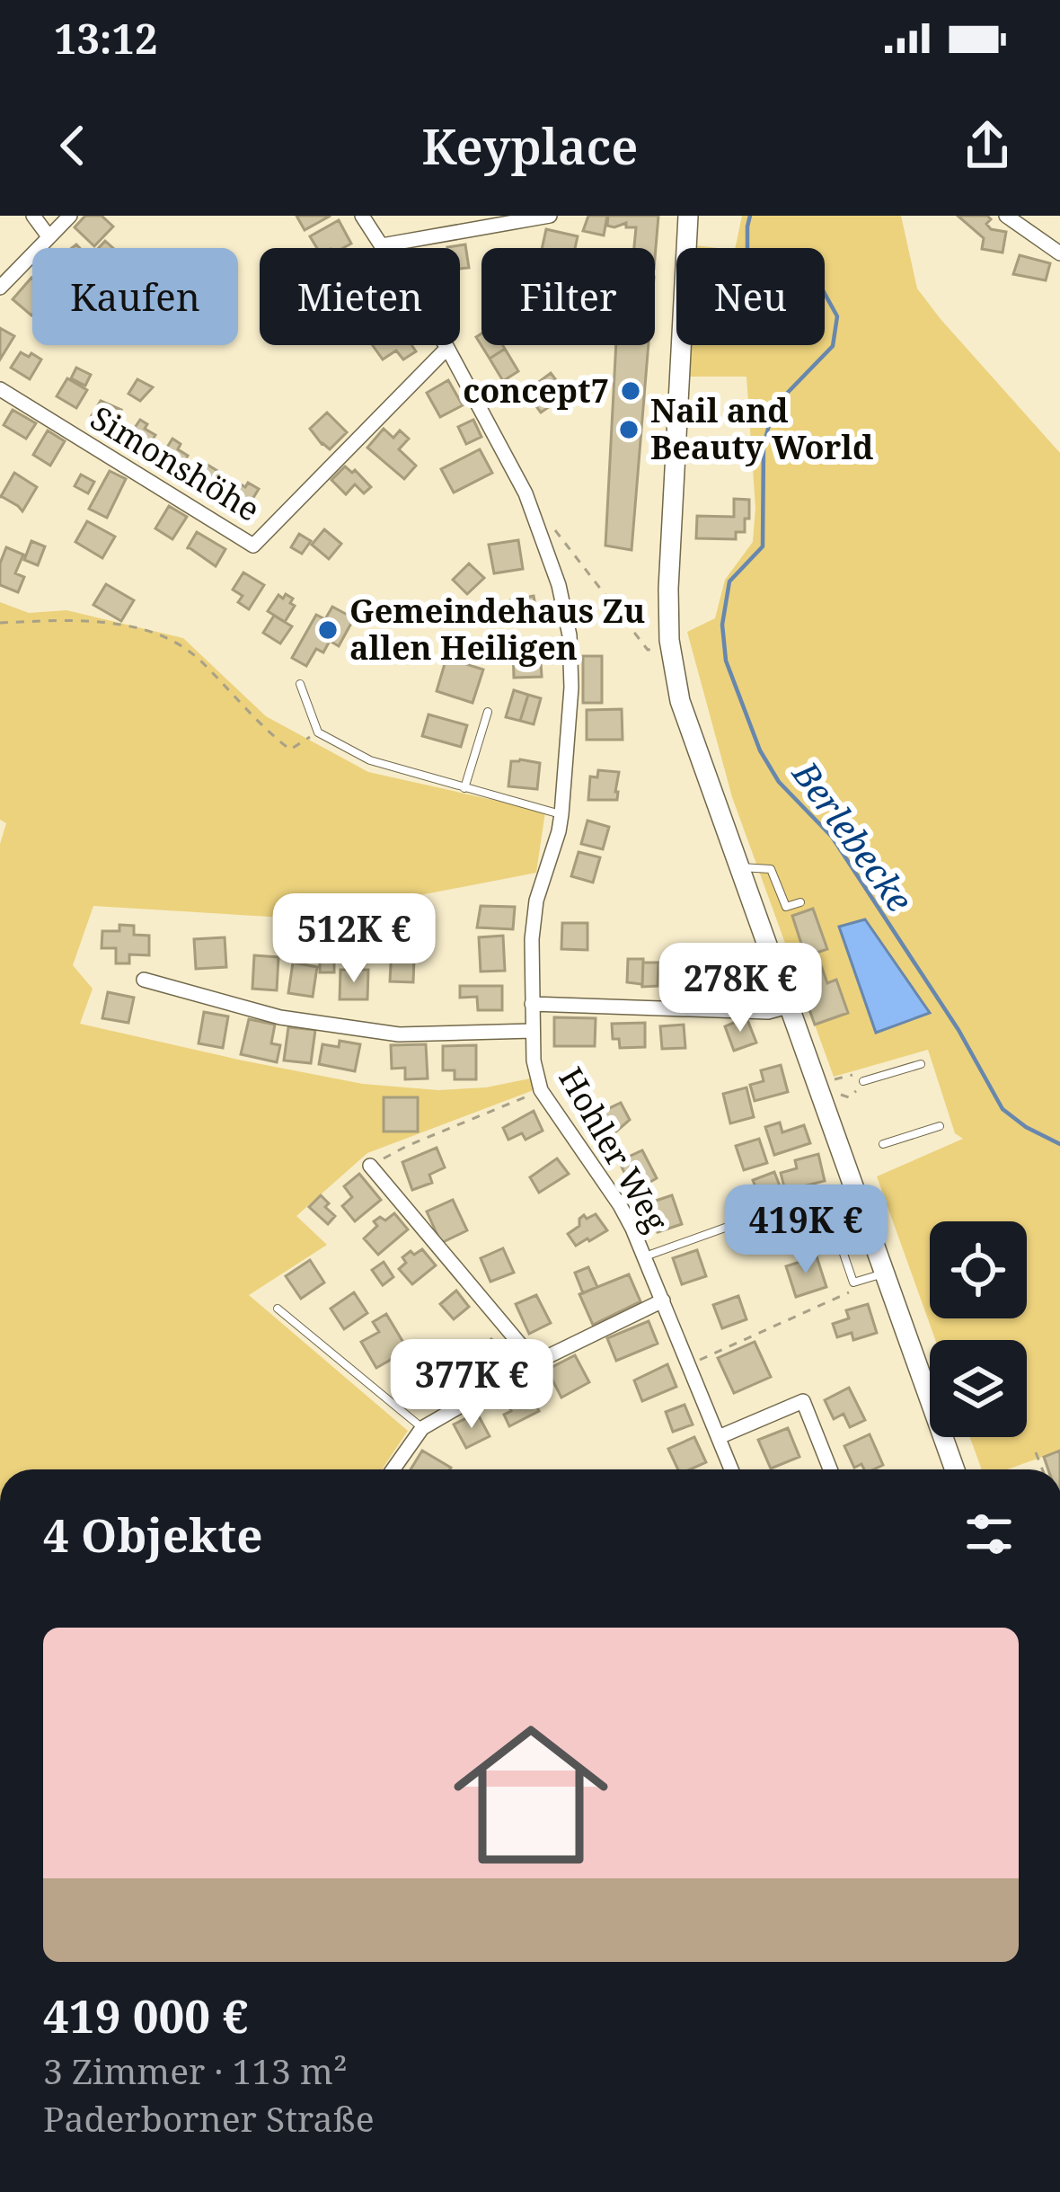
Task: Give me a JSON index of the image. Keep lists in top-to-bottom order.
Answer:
{
  "streets": {
    "street": ["Simonshöhe", "Hohler Weg"]
  },
  "crossings": [
    ["Simonshöhe", "Hohler Weg"]
  ],
  "water": ["Berlebecke"],
  "places": ["concept7", "Nail and Beauty World", "Gemeindehaus Zu allen Heiligen"],
  "page": {
    "status": "13:12",
    "header": "Keyplace",
    "chip": [
      "Kaufen",
      "Mieten",
      "Filter",
      "Neu"
    ],
    "price": [
      "512K €",
      "278K €",
      "419K €",
      "377K €"
    ],
    "heading": "4 Objekte",
    "list": [
      {
        "name": "419 000 €",
        "note": "3 Zimmer · 113 m² · Paderborner Straße"
      }
    ]
  }
}
